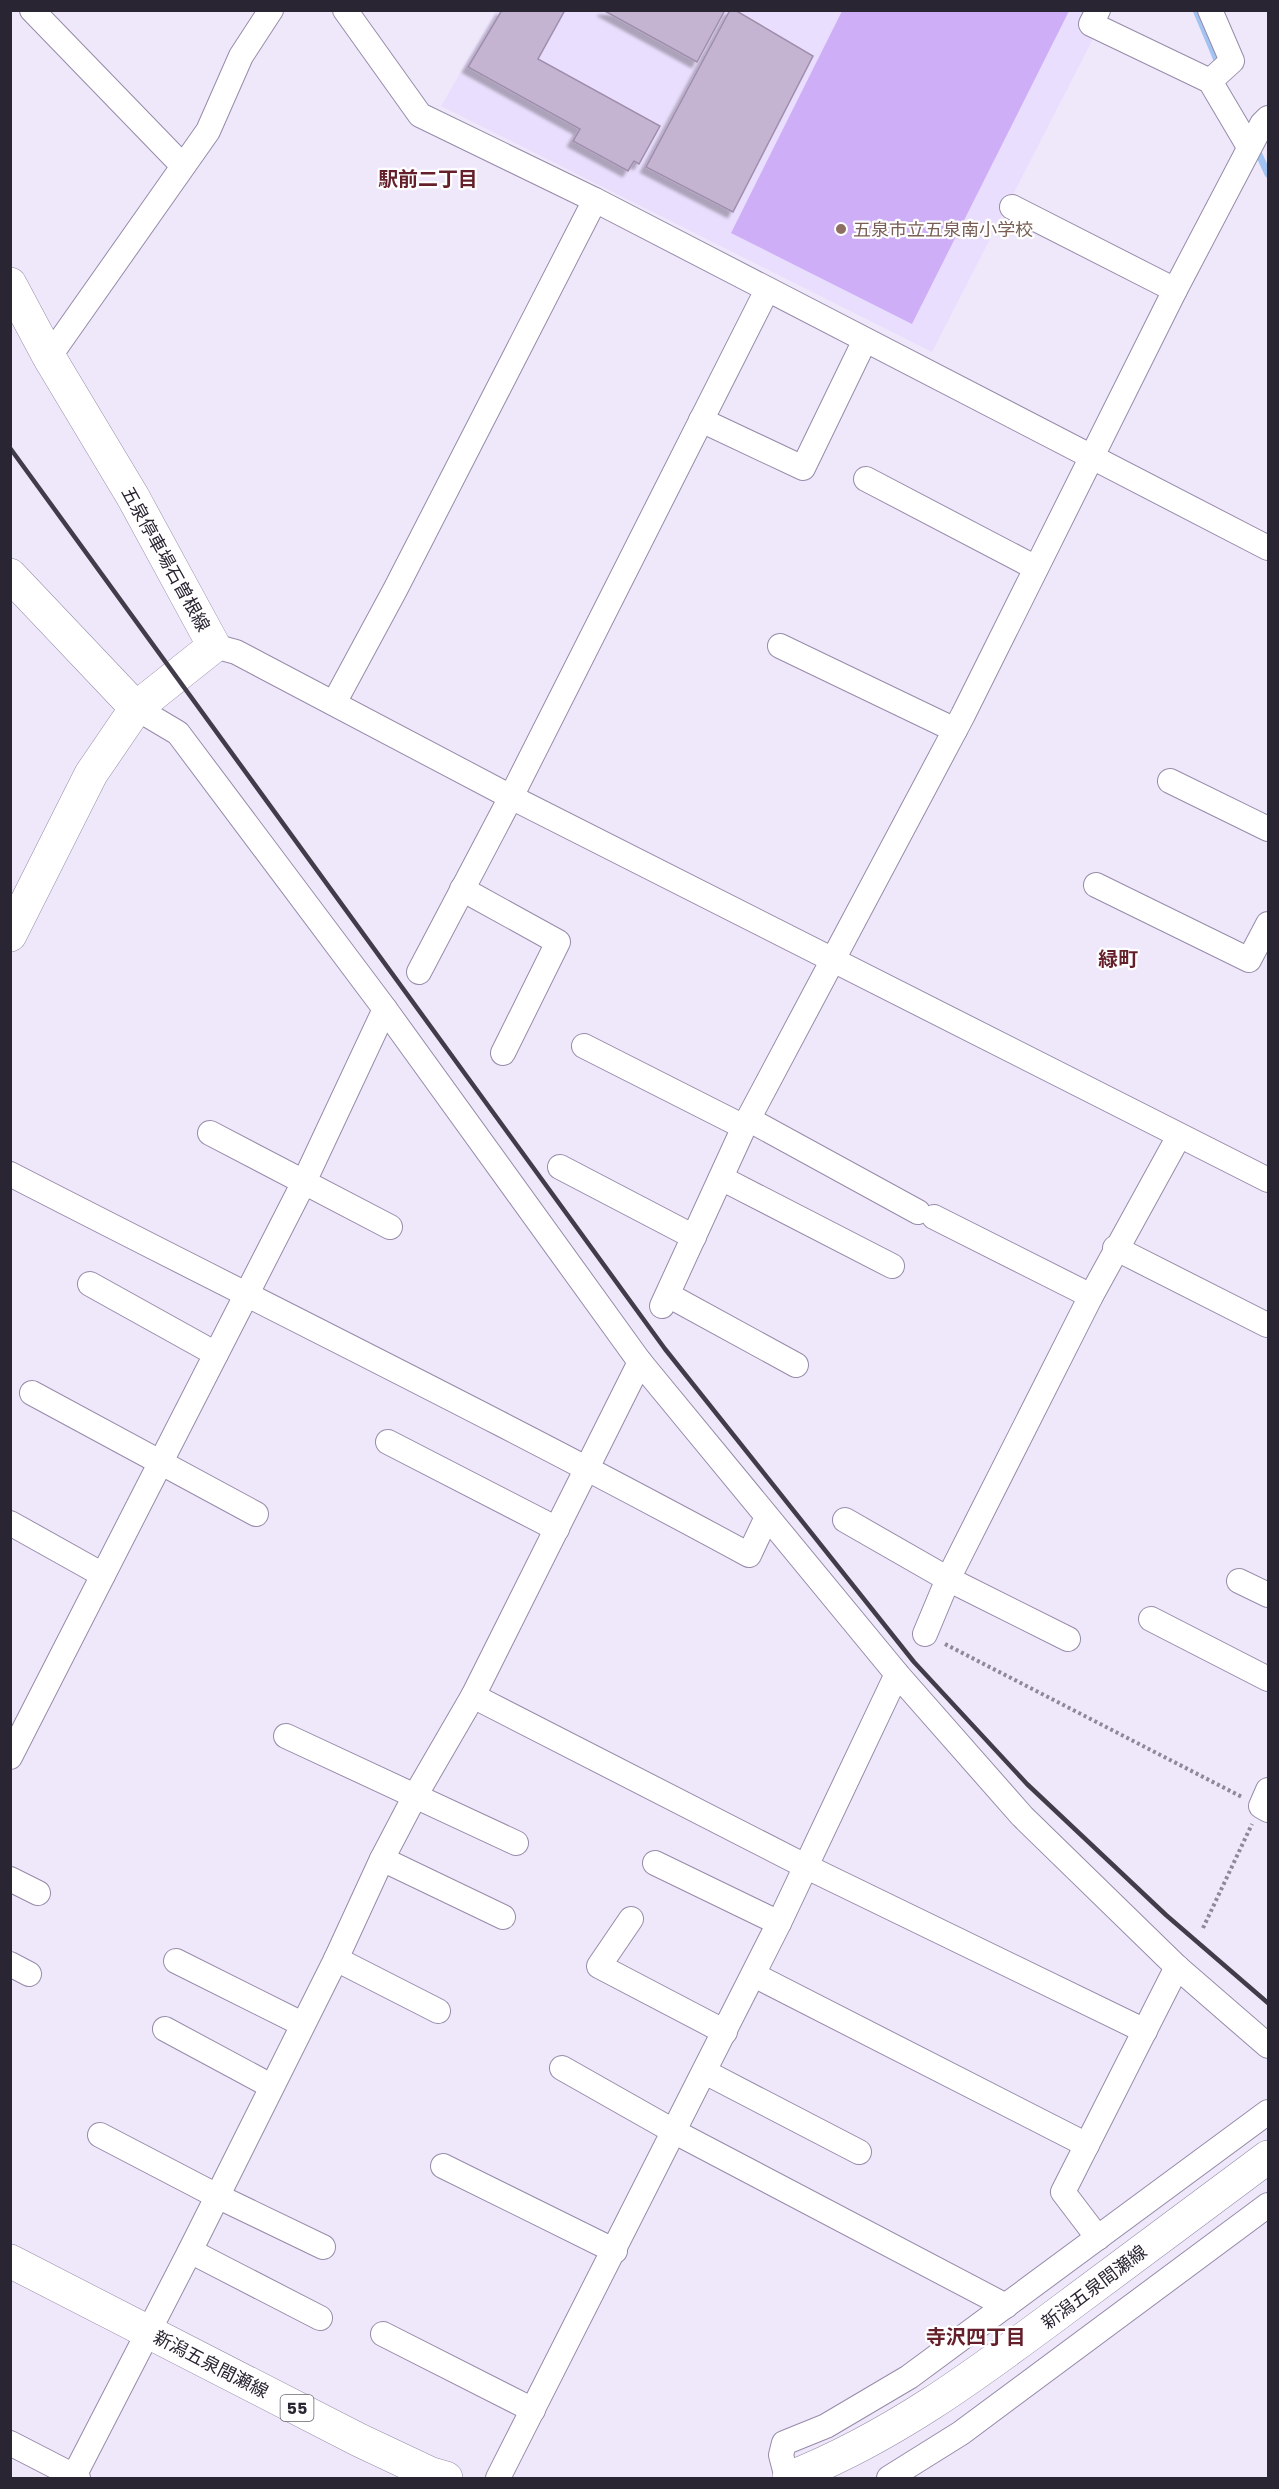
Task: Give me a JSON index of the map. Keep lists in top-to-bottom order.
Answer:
{
  "streets": {
    "main road": ["五泉停車場石曽根線", "新潟五泉間瀬線", "55"]
  },
  "districts": ["駅前二丁目", "緑町", "寺沢四丁目"],
  "places": ["五泉市立五泉南小学校"]
}
